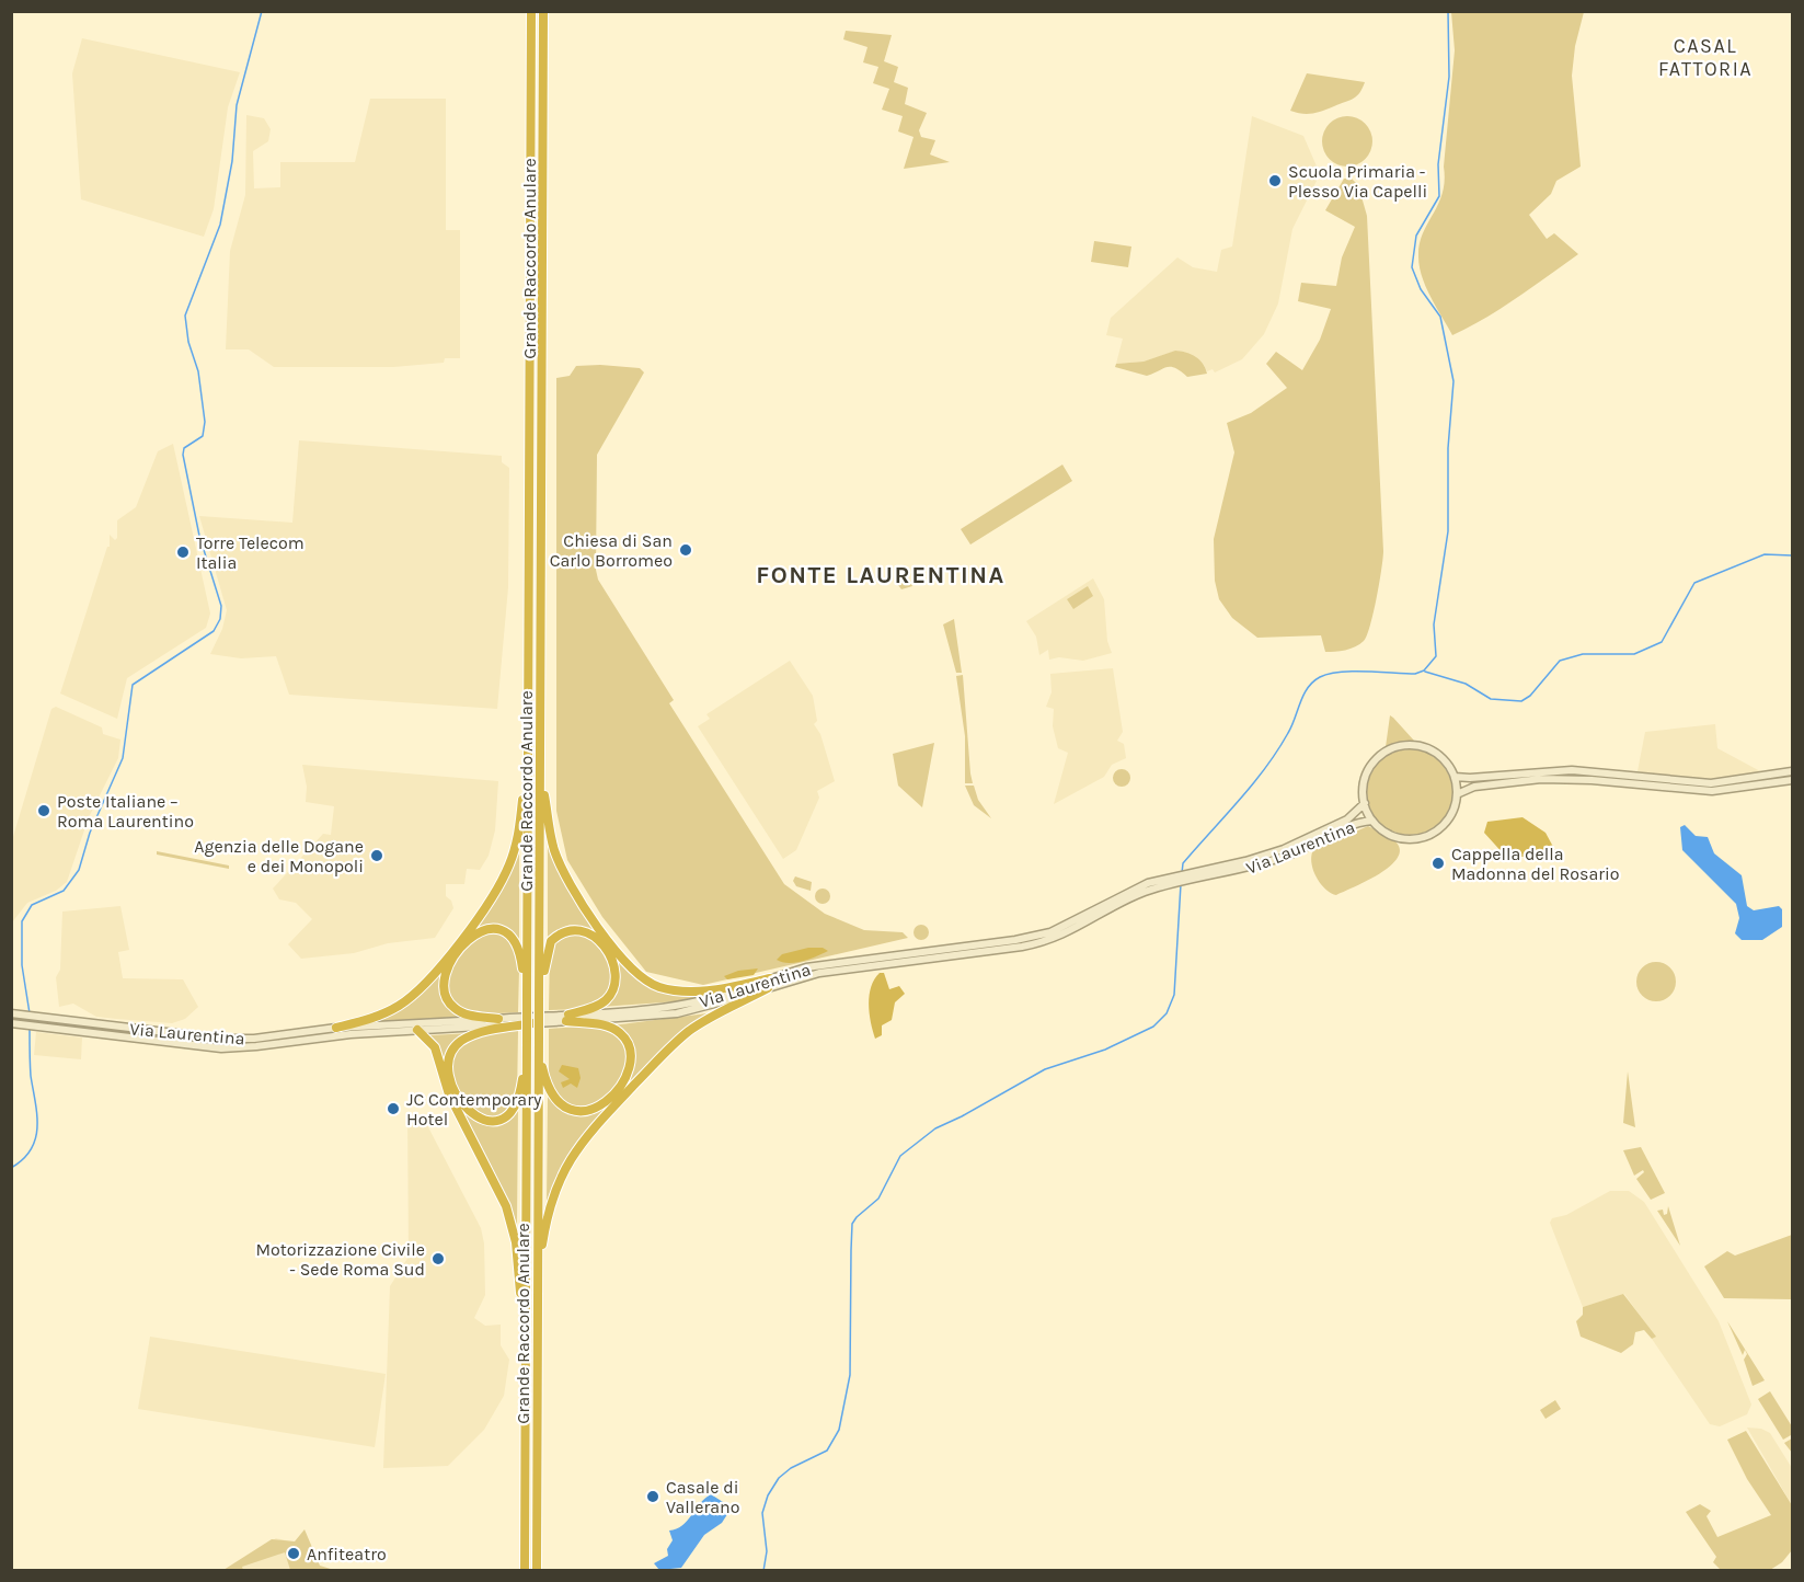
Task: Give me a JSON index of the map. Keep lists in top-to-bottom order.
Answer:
{
  "streets": {
    "highway": ["Grande Raccordo Anulare"],
    "main road": ["Via Laurentina"]
  },
  "districts": ["CASAL FATTORIA", "FONTE LAURENTINA"],
  "places": [
    "Scuola Primaria - Plesso Via Capelli",
    "Chiesa di San Carlo Borromeo",
    "Torre Telecom Italia",
    "Poste Italiane – Roma Laurentino",
    "Agenzia delle Dogane e dei Monopoli",
    "Cappella della Madonna del Rosario",
    "JC Contemporary Hotel",
    "Motorizzazione Civile - Sede Roma Sud",
    "Casale di Vallerano",
    "Anfiteatro"
  ]
}
